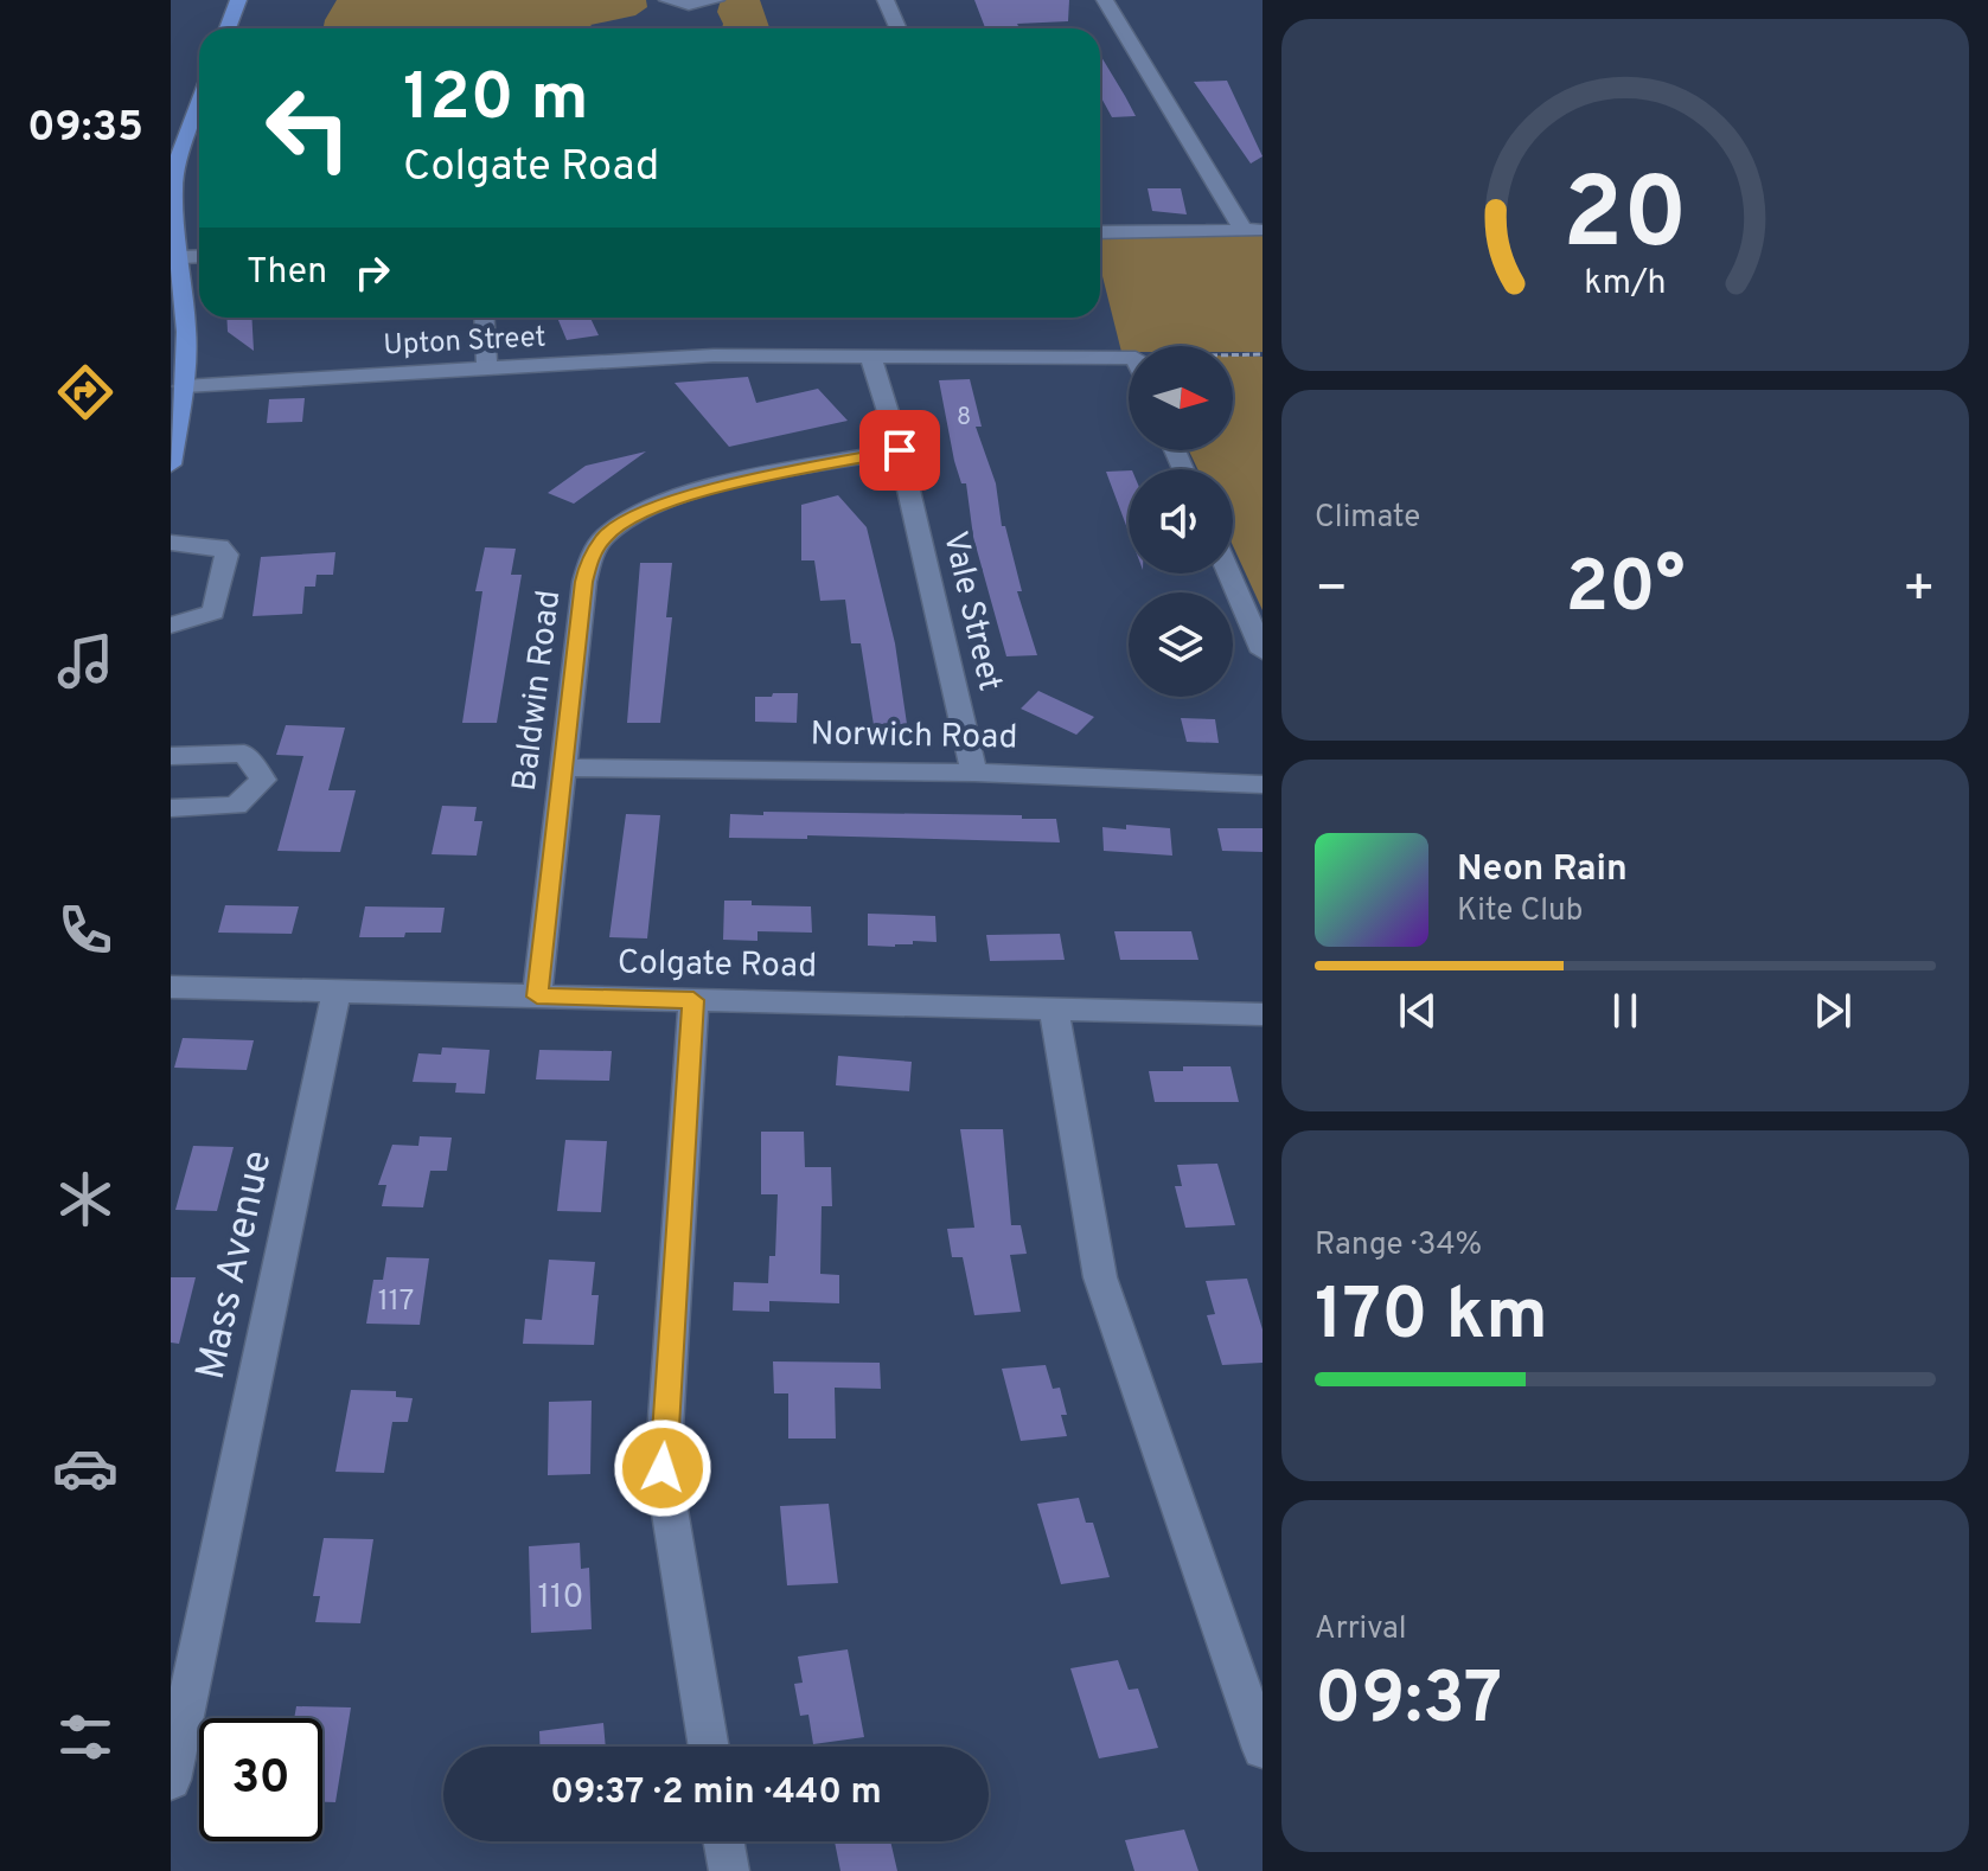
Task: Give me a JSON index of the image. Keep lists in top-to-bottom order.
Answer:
{
  "streets": {
    "street": [
      "Upton Street",
      "Vale Street",
      "Baldwin Road",
      "Norwich Road",
      "Colgate Road",
      "Mass Avenue"
    ]
  },
  "crossings": [
    ["Upton Street", "Vale Street"],
    ["Vale Street", "Baldwin Road"],
    ["Vale Street", "Norwich Road"],
    ["Baldwin Road", "Norwich Road"],
    ["Baldwin Road", "Colgate Road"],
    ["Colgate Road", "Mass Avenue"]
  ],
  "house_numbers": ["8", "117", "110"],
  "north": "right",
  "page": {
    "tabs": "09:35",
    "turn": ["120 m", "Colgate Road"],
    "then": "Then",
    "tile": [
      "Climate",
      ["Range · 34%", "170 km"],
      ["Arrival", "09:37"]
    ],
    "heat": ["−", "20°", "+"],
    "song": ["Neon Rain", "Kite Club"],
    "limit": "30",
    "trip": "09:37 · 2 min · 440 m",
    "gauge": ["20", "km/h"]
  }
}
